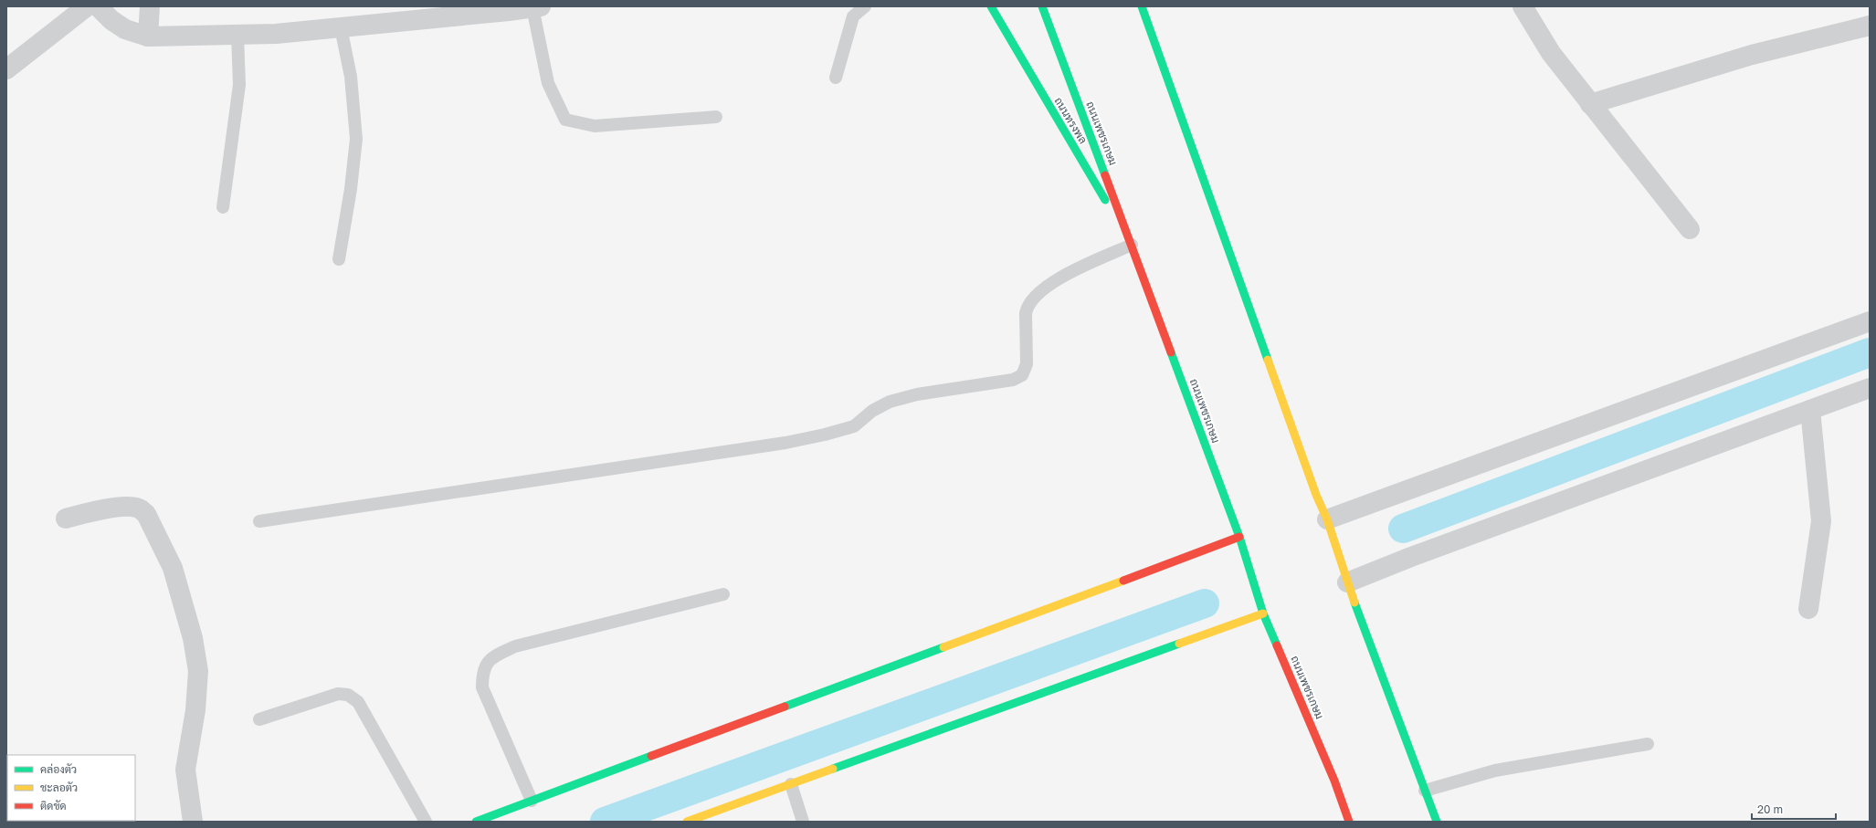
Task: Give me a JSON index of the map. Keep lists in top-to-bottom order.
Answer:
{
  "streets": {
    "main road": ["ถนนทรงพล", "ถนนเพชรเกษม"]
  },
  "crossings": [
    ["ถนนทรงพล", "ถนนเพชรเกษม"]
  ],
  "legend": ["คล่องตัว", "ชะลอตัว", "ติดขัด"],
  "scale_bar": "20 m"
}
